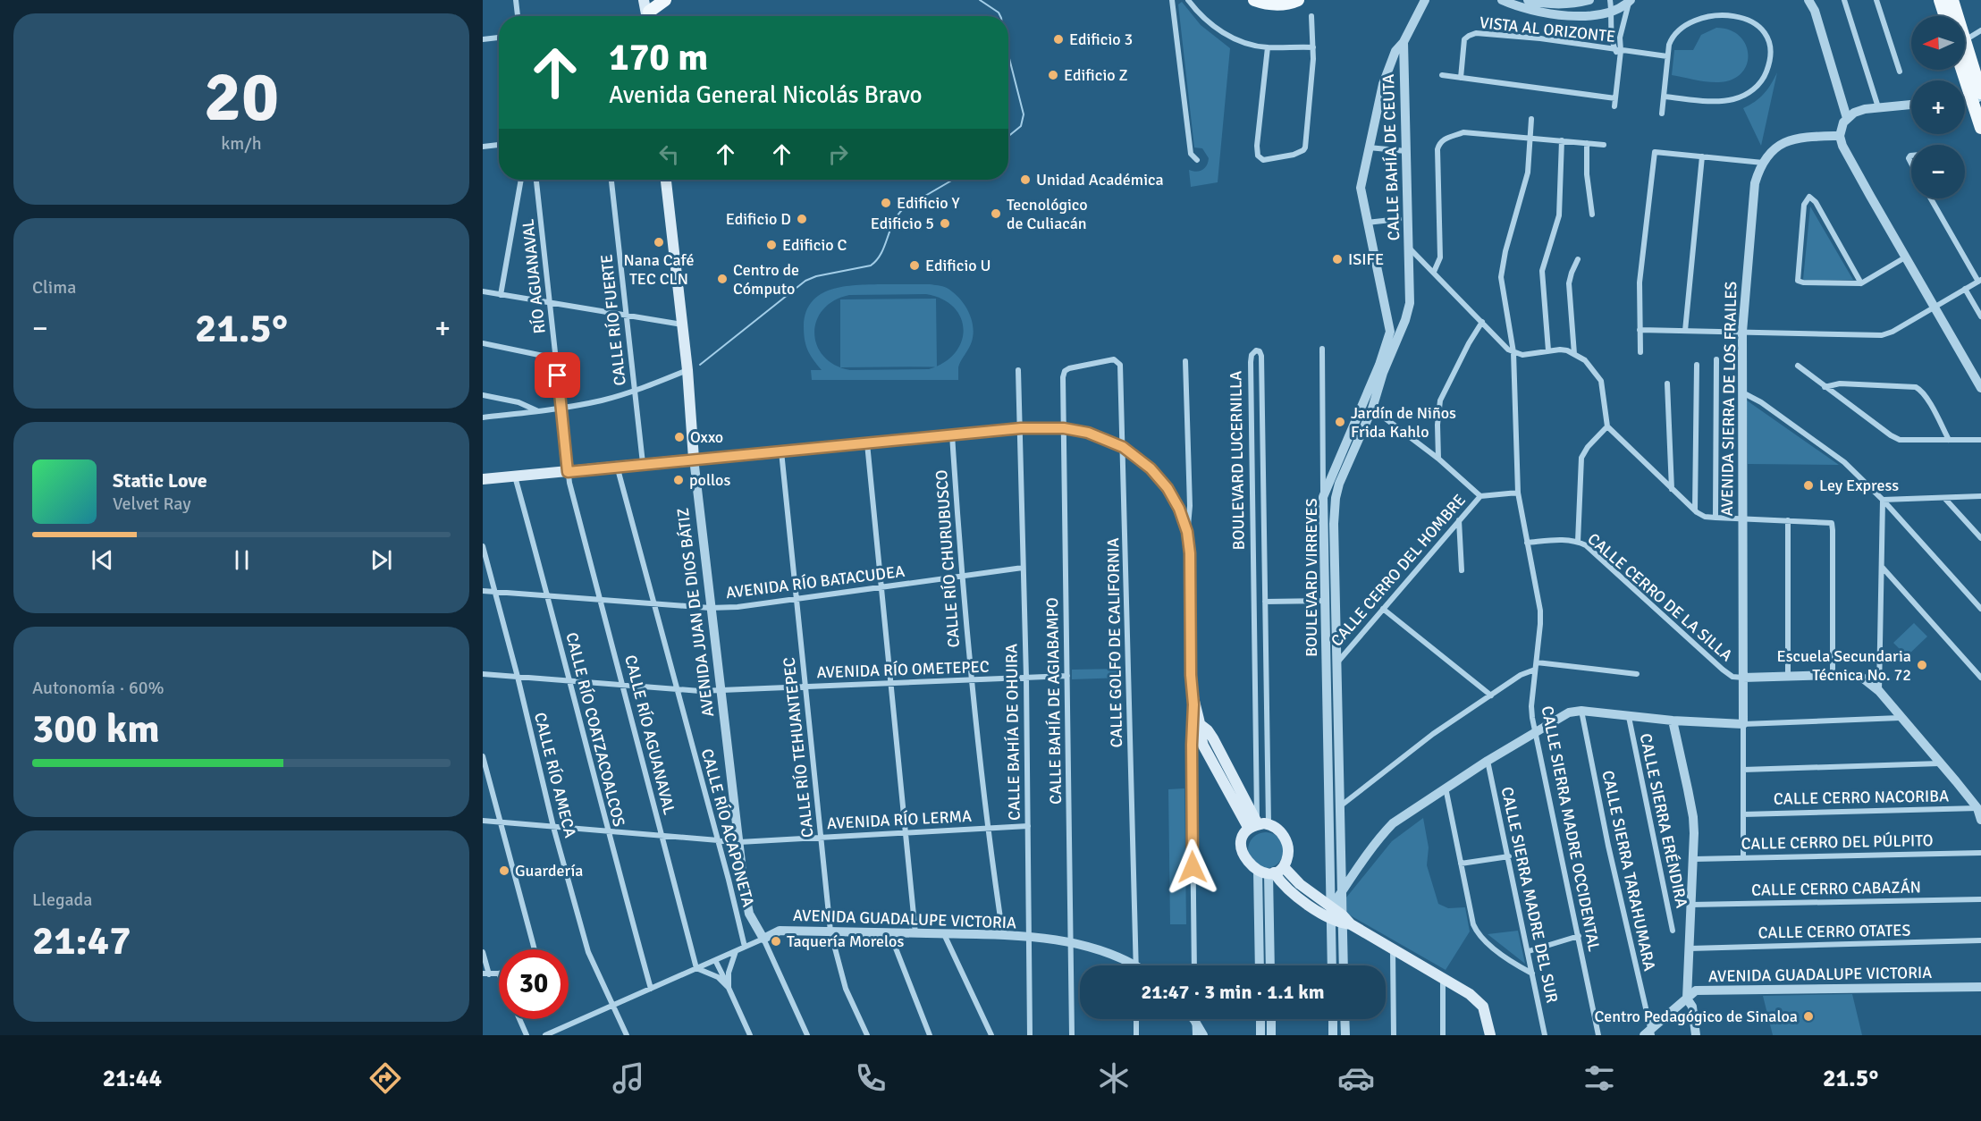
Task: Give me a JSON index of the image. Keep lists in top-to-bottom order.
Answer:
{
  "streets": {
    "main road": ["AVENIDA JUAN DE DIOS BÁTIZ"],
    "street": [
      "VISTA AL ORIZONTE",
      "CALLE BAHÍA DE CEUTA",
      "RÍO AGUANAVAL",
      "CALLE RÍO FUERTE",
      "AVENIDA SIERRA DE LOS FRAILES",
      "BOULEVARD LUCERNILLA",
      "CALLE RÍO CHURUBUSCO",
      "CALLE CERRO DEL HOMBRE",
      "BOULEVARD VIRREYES",
      "AVENIDA RÍO BATACUDEA",
      "CALLE CERRO DE LA SILLA",
      "CALLE GOLFO DE CALIFORNIA",
      "AVENIDA RÍO OMETEPEC",
      "CALLE BAHÍA DE AGIABAMPO",
      "CALLE RÍO COATZACOALCOS",
      "CALLE BAHÍA DE OHUIRA",
      "CALLE RÍO AGUANAVAL",
      "CALLE RÍO TEHUANTEPEC",
      "CALLE RÍO AMECA",
      "CALLE CERRO NACORIBA",
      "AVENIDA RÍO LERMA",
      "CALLE SIERRA ERÉNDIRA",
      "CALLE RÍO ACAPONETA",
      "CALLE SIERRA MADRE OCCIDENTAL",
      "CALLE CERRO DEL PÚLPITO",
      "CALLE SIERRA TARAHUMARA",
      "CALLE CERRO CABAZÁN",
      "CALLE SIERRA MADRE DEL SUR",
      "AVENIDA GUADALUPE VICTORIA",
      "CALLE CERRO OTATES"
    ]
  },
  "crossings": [
    ["CALLE BAHÍA DE CEUTA", "BOULEVARD VIRREYES"],
    ["RÍO AGUANAVAL", "CALLE RÍO AGUANAVAL"],
    ["AVENIDA SIERRA DE LOS FRAILES", "CALLE CERRO DE LA SILLA"],
    ["CALLE RÍO CHURUBUSCO", "AVENIDA RÍO BATACUDEA"],
    ["CALLE RÍO CHURUBUSCO", "AVENIDA RÍO OMETEPEC"],
    ["CALLE RÍO CHURUBUSCO", "AVENIDA RÍO LERMA"],
    ["CALLE RÍO CHURUBUSCO", "AVENIDA GUADALUPE VICTORIA"],
    ["CALLE CERRO DEL HOMBRE", "BOULEVARD VIRREYES"],
    ["AVENIDA RÍO BATACUDEA", "AVENIDA JUAN DE DIOS BÁTIZ"],
    ["AVENIDA RÍO BATACUDEA", "CALLE RÍO COATZACOALCOS"],
    ["AVENIDA RÍO BATACUDEA", "CALLE BAHÍA DE OHUIRA"],
    ["AVENIDA RÍO BATACUDEA", "CALLE RÍO AGUANAVAL"],
    ["AVENIDA RÍO BATACUDEA", "CALLE RÍO TEHUANTEPEC"],
    ["AVENIDA RÍO BATACUDEA", "CALLE RÍO AMECA"],
    ["AVENIDA RÍO BATACUDEA", "CALLE RÍO ACAPONETA"],
    ["CALLE CERRO DE LA SILLA", "CALLE SIERRA MADRE OCCIDENTAL"],
    ["AVENIDA JUAN DE DIOS BÁTIZ", "AVENIDA RÍO OMETEPEC"],
    ["AVENIDA JUAN DE DIOS BÁTIZ", "AVENIDA RÍO LERMA"],
    ["AVENIDA JUAN DE DIOS BÁTIZ", "AVENIDA GUADALUPE VICTORIA"],
    ["CALLE GOLFO DE CALIFORNIA", "CALLE BAHÍA DE AGIABAMPO"],
    ["AVENIDA RÍO OMETEPEC", "CALLE BAHÍA DE AGIABAMPO"],
    ["AVENIDA RÍO OMETEPEC", "CALLE RÍO COATZACOALCOS"],
    ["AVENIDA RÍO OMETEPEC", "CALLE BAHÍA DE OHUIRA"],
    ["AVENIDA RÍO OMETEPEC", "CALLE RÍO AGUANAVAL"],
    ["AVENIDA RÍO OMETEPEC", "CALLE RÍO TEHUANTEPEC"],
    ["AVENIDA RÍO OMETEPEC", "CALLE RÍO AMECA"],
    ["AVENIDA RÍO OMETEPEC", "CALLE RÍO ACAPONETA"],
    ["CALLE BAHÍA DE AGIABAMPO", "AVENIDA GUADALUPE VICTORIA"],
    ["CALLE RÍO COATZACOALCOS", "AVENIDA RÍO LERMA"],
    ["CALLE RÍO COATZACOALCOS", "AVENIDA GUADALUPE VICTORIA"],
    ["CALLE BAHÍA DE OHUIRA", "AVENIDA RÍO LERMA"],
    ["CALLE BAHÍA DE OHUIRA", "AVENIDA GUADALUPE VICTORIA"],
    ["CALLE RÍO AGUANAVAL", "AVENIDA RÍO LERMA"],
    ["CALLE RÍO AGUANAVAL", "AVENIDA GUADALUPE VICTORIA"],
    ["CALLE RÍO TEHUANTEPEC", "AVENIDA RÍO LERMA"],
    ["CALLE RÍO TEHUANTEPEC", "AVENIDA GUADALUPE VICTORIA"],
    ["CALLE RÍO AMECA", "AVENIDA RÍO LERMA"],
    ["CALLE RÍO AMECA", "AVENIDA GUADALUPE VICTORIA"],
    ["AVENIDA RÍO LERMA", "CALLE RÍO ACAPONETA"],
    ["CALLE RÍO ACAPONETA", "AVENIDA GUADALUPE VICTORIA"],
    ["CALLE SIERRA TARAHUMARA", "AVENIDA GUADALUPE VICTORIA"]
  ],
  "places": [
    "Edificio 3",
    "Edificio Z",
    "Unidad Académica",
    "Edificio Y",
    "Tecnológico de Culiacán",
    "Edificio D",
    "Edificio 5",
    "Nana Café TEC CLN",
    "Edificio C",
    "ISIFE",
    "Edificio U",
    "Centro de Cómputo",
    "Jardín de Niños Frida Kahlo",
    "Oxxo",
    "pollos",
    "Ley Express",
    "Escuela Secundaria Técnica No. 72",
    "Guardería",
    "Taquería Morelos",
    "Centro Pedagógico de Sinaloa"
  ],
  "north": "left",
  "page": {
    "tile": [
      ["20", "km/h"],
      "Clima",
      ["Autonomía · 60%", "300 km"],
      ["Llegada", "21:47"]
    ],
    "map_buttons": ["+", "−"],
    "turn": ["170 m", "Avenida General Nicolás Bravo"],
    "heat": ["−", "21.5°", "+"],
    "song": ["Static Love", "Velvet Ray"],
    "limit": "30",
    "trip": "21:47 · 3 min · 1.1 km",
    "tabs": ["21:44", "21.5°"]
  }
}
